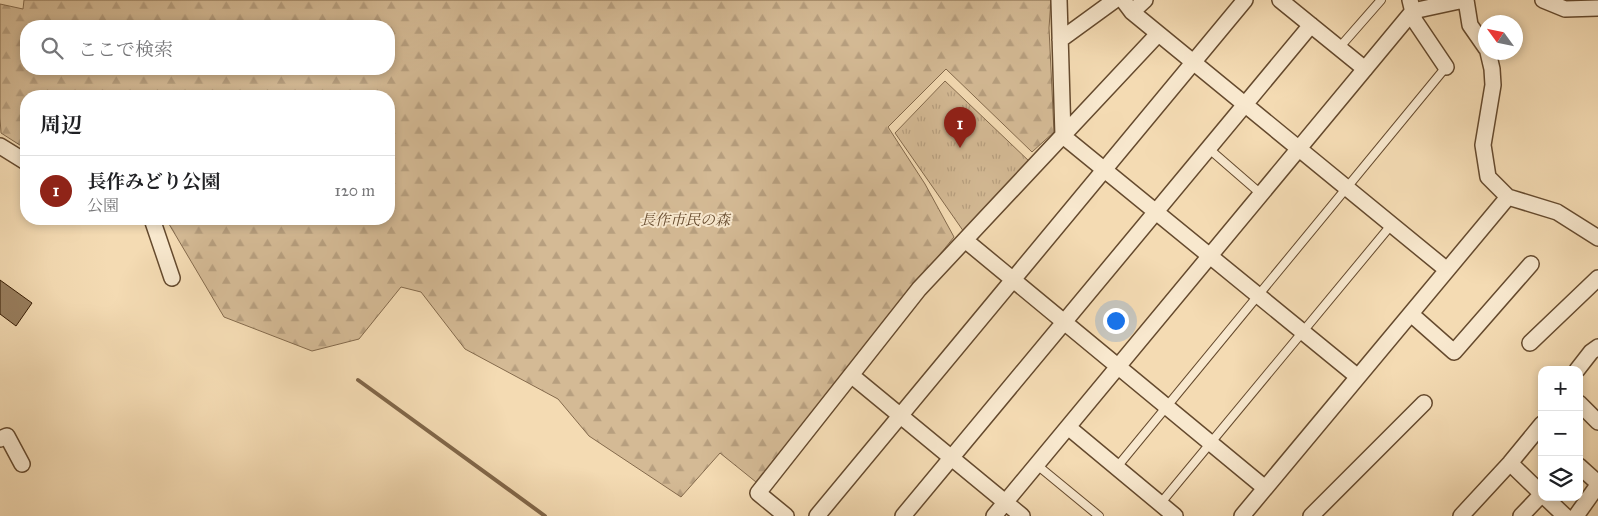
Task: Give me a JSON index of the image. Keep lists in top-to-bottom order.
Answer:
{
  "parks": ["長作市民の森"],
  "north": "top left",
  "page": {
    "search": "ここで検索",
    "heading": "周辺",
    "pins": "1",
    "list": [
      {
        "mark": "1",
        "name": "長作みどり公園",
        "note": "公園",
        "value": "120 m"
      }
    ],
    "map_buttons": ["+", "−"]
  }
}
